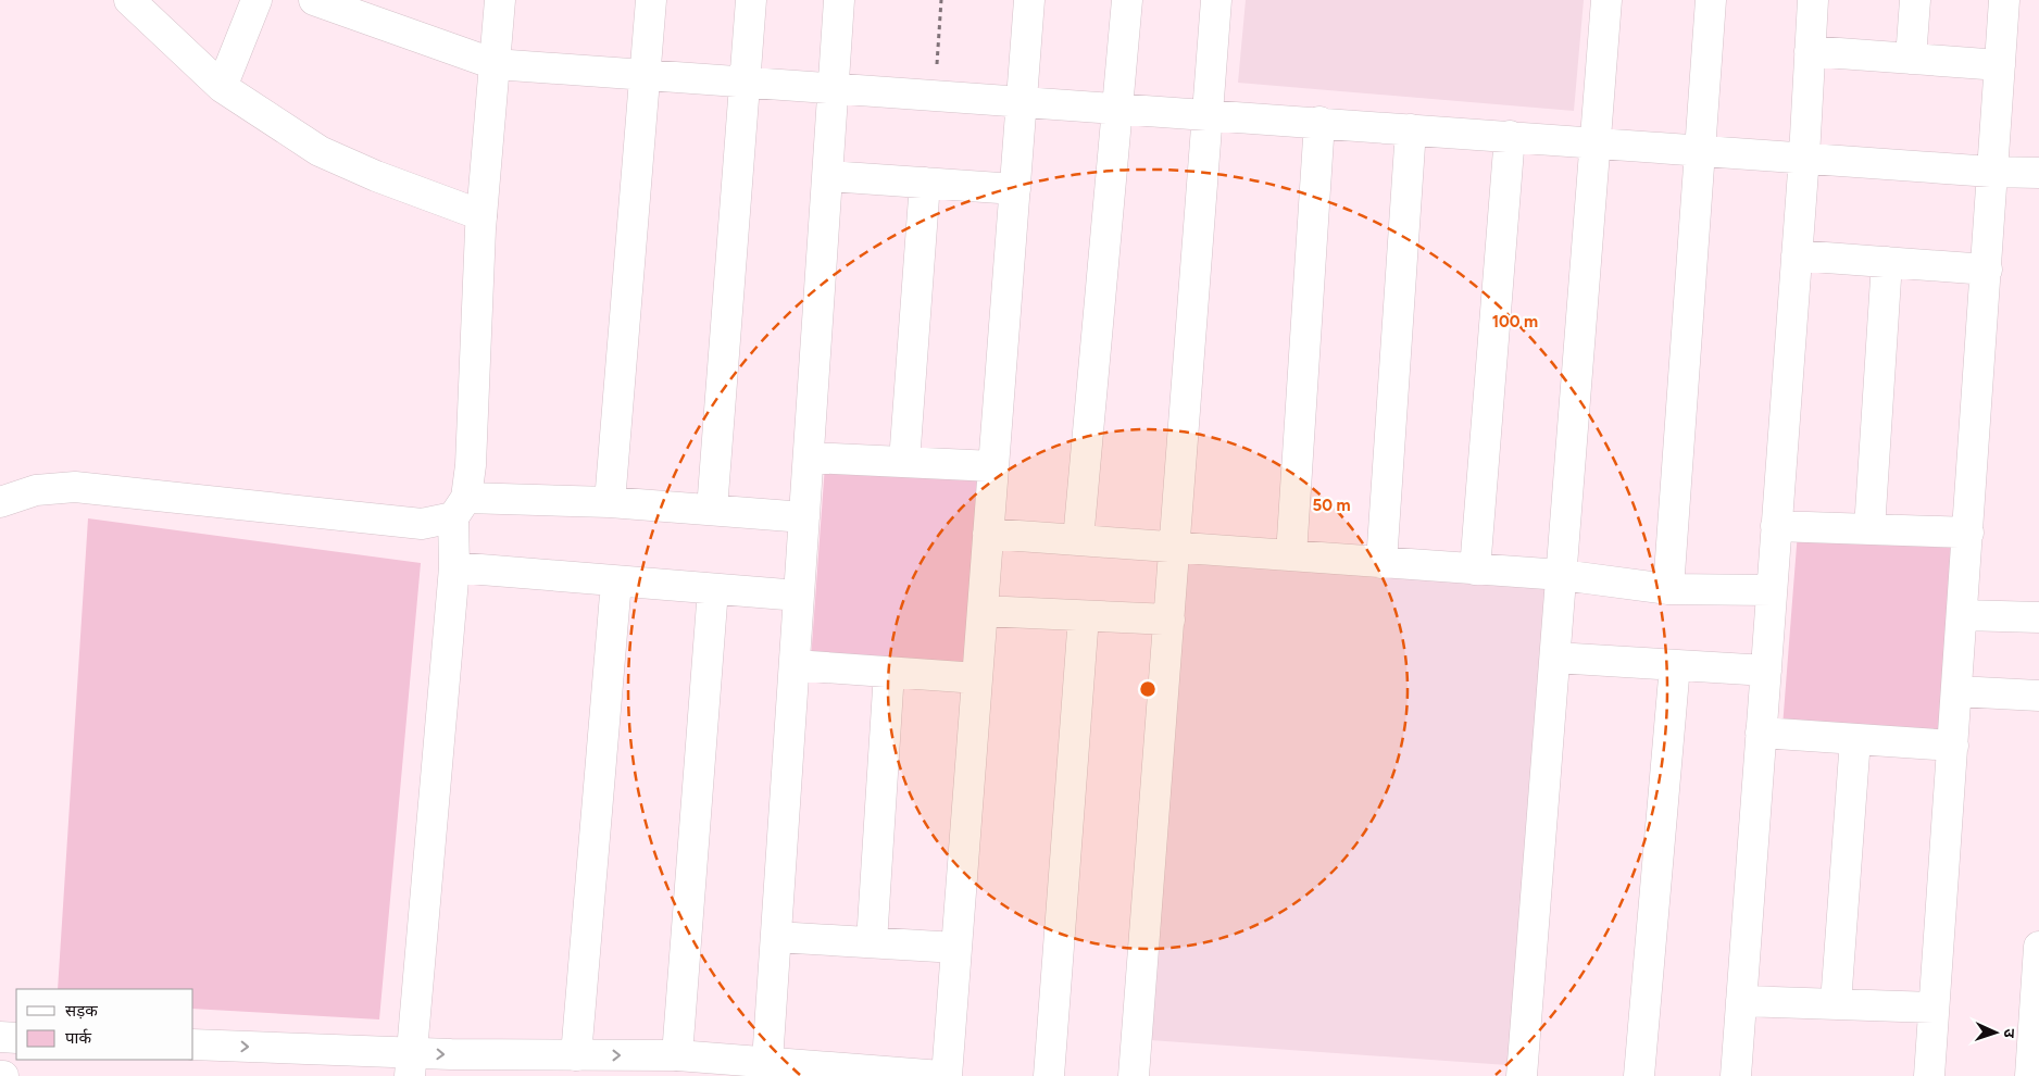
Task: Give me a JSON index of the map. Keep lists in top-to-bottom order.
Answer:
{
  "legend": ["सड़क", "पार्क"],
  "north": "right",
  "rings": ["100 m", "50 m"]
}
